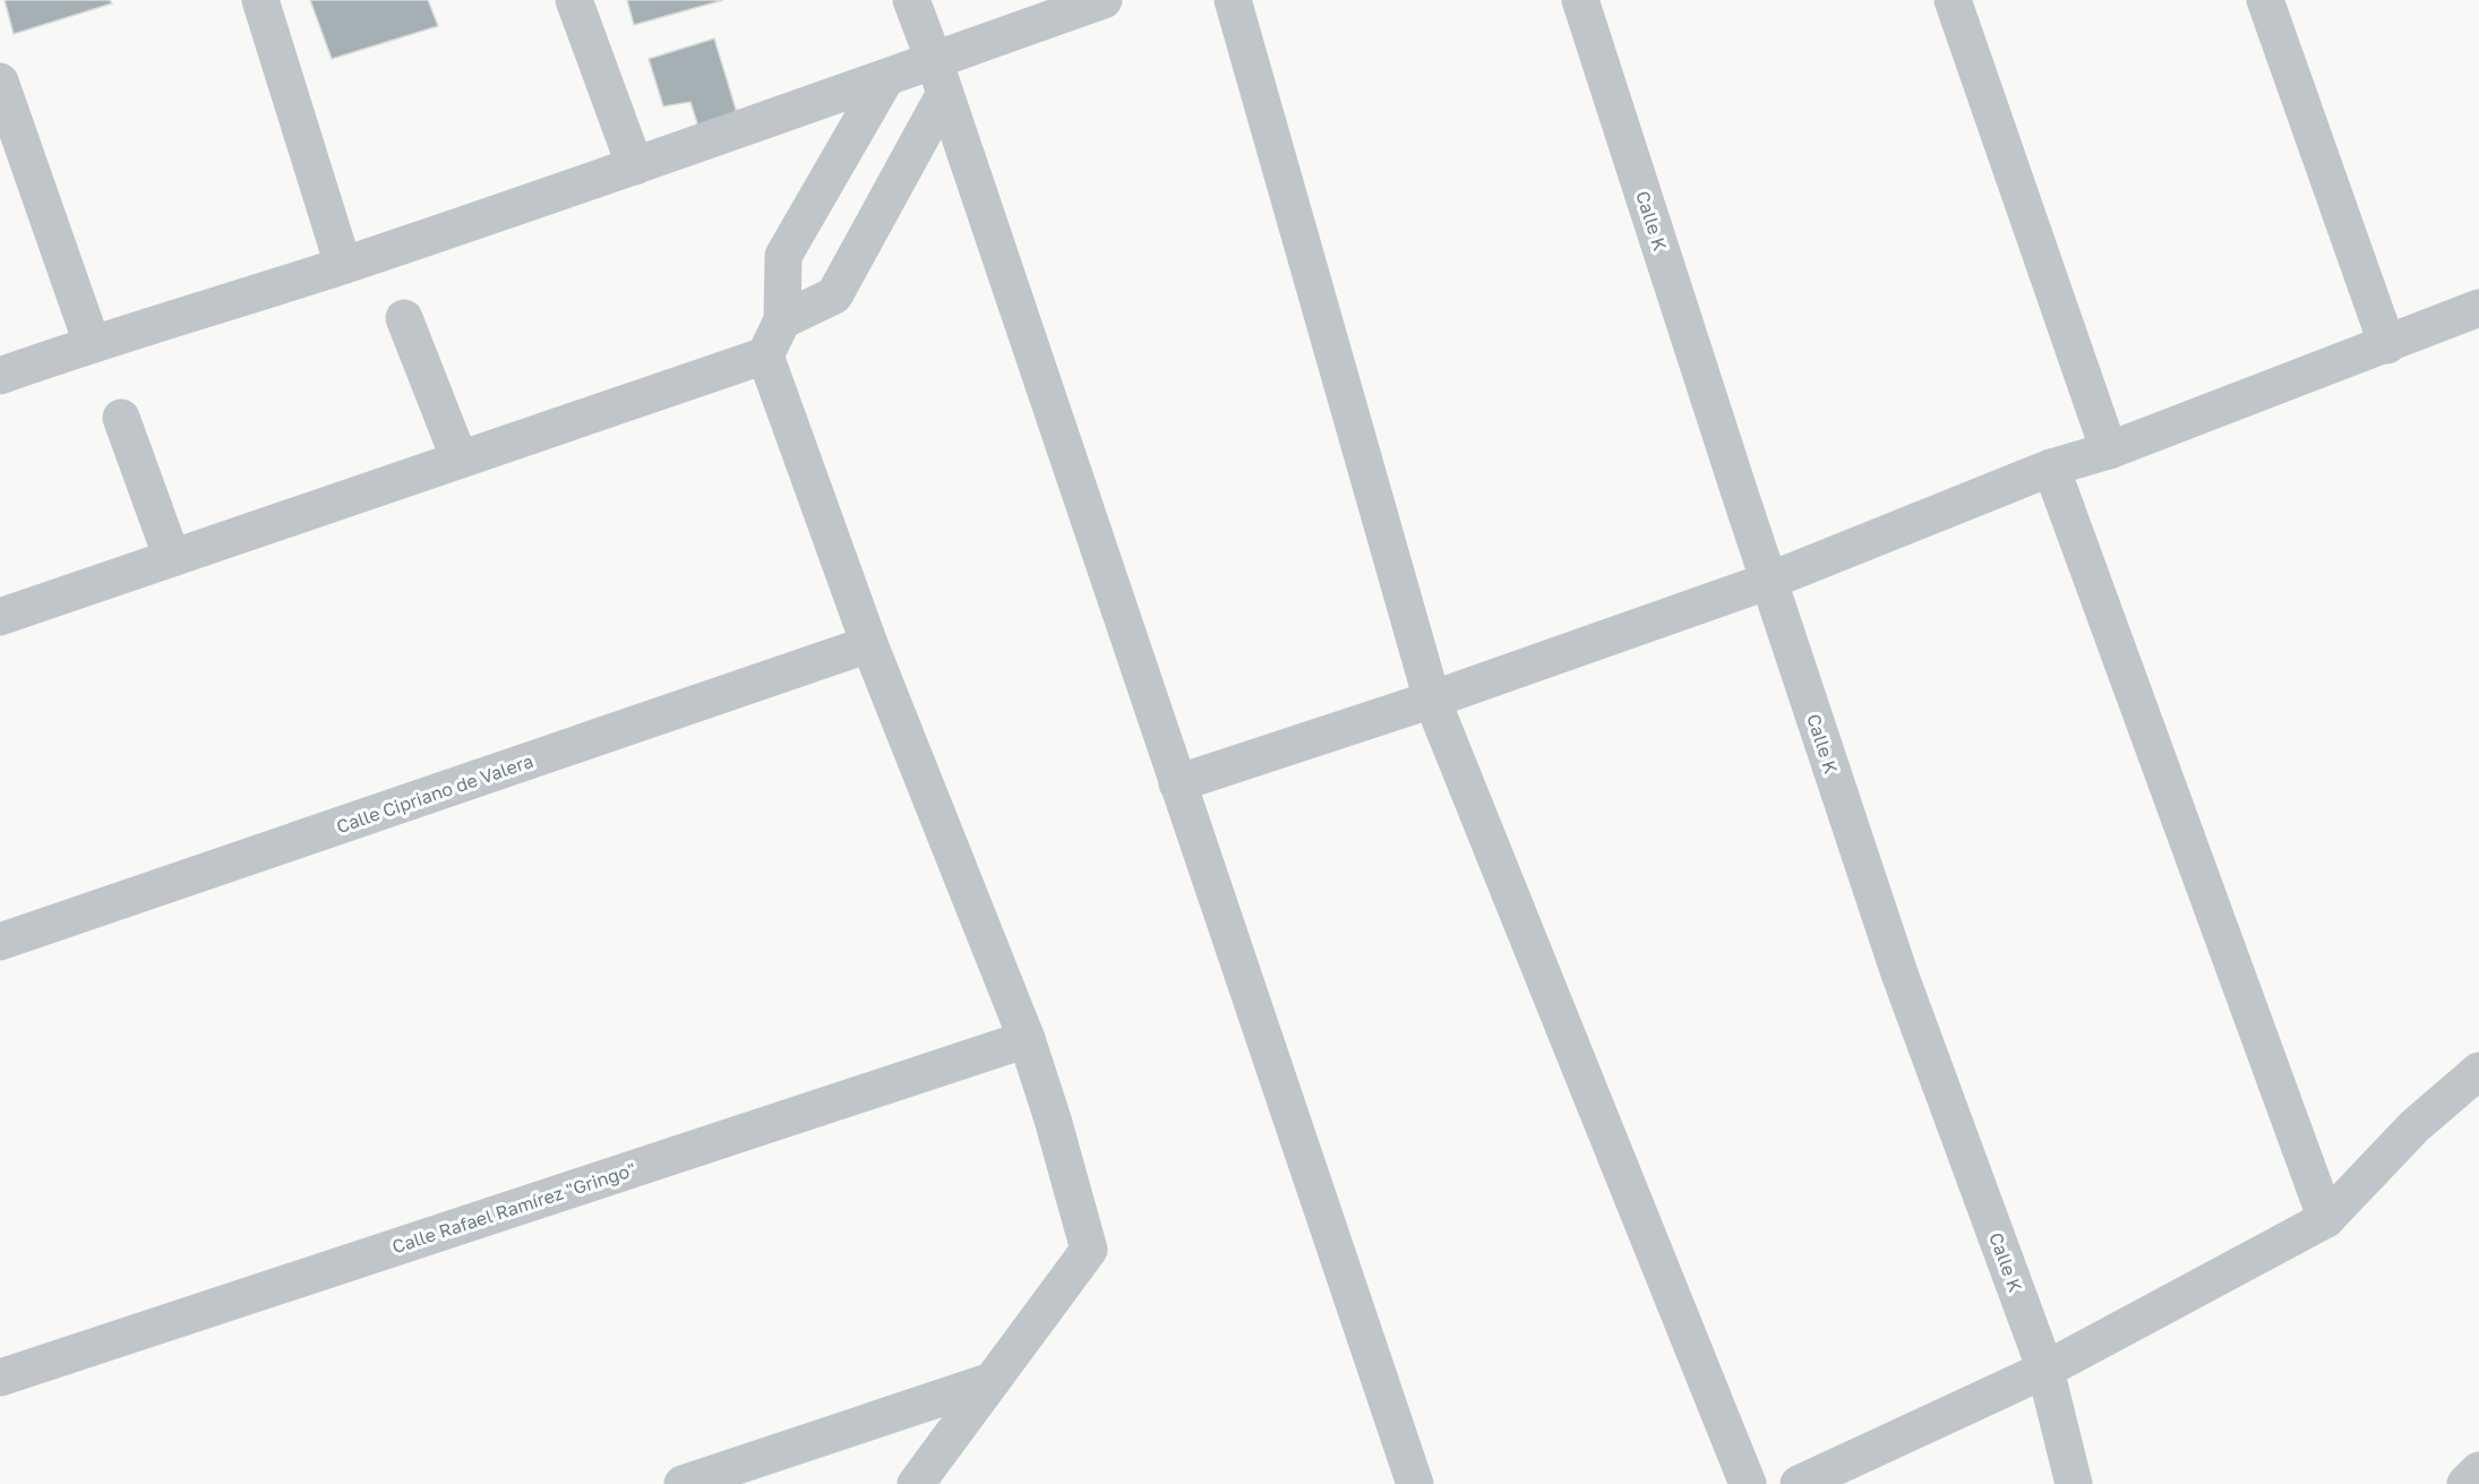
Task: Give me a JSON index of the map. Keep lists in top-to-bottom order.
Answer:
{
  "streets": {
    "street": ["Calle K", "Calle Cipriano de Valera", "Calle Rafael Ramírez \"Gringo\""]
  }
}
